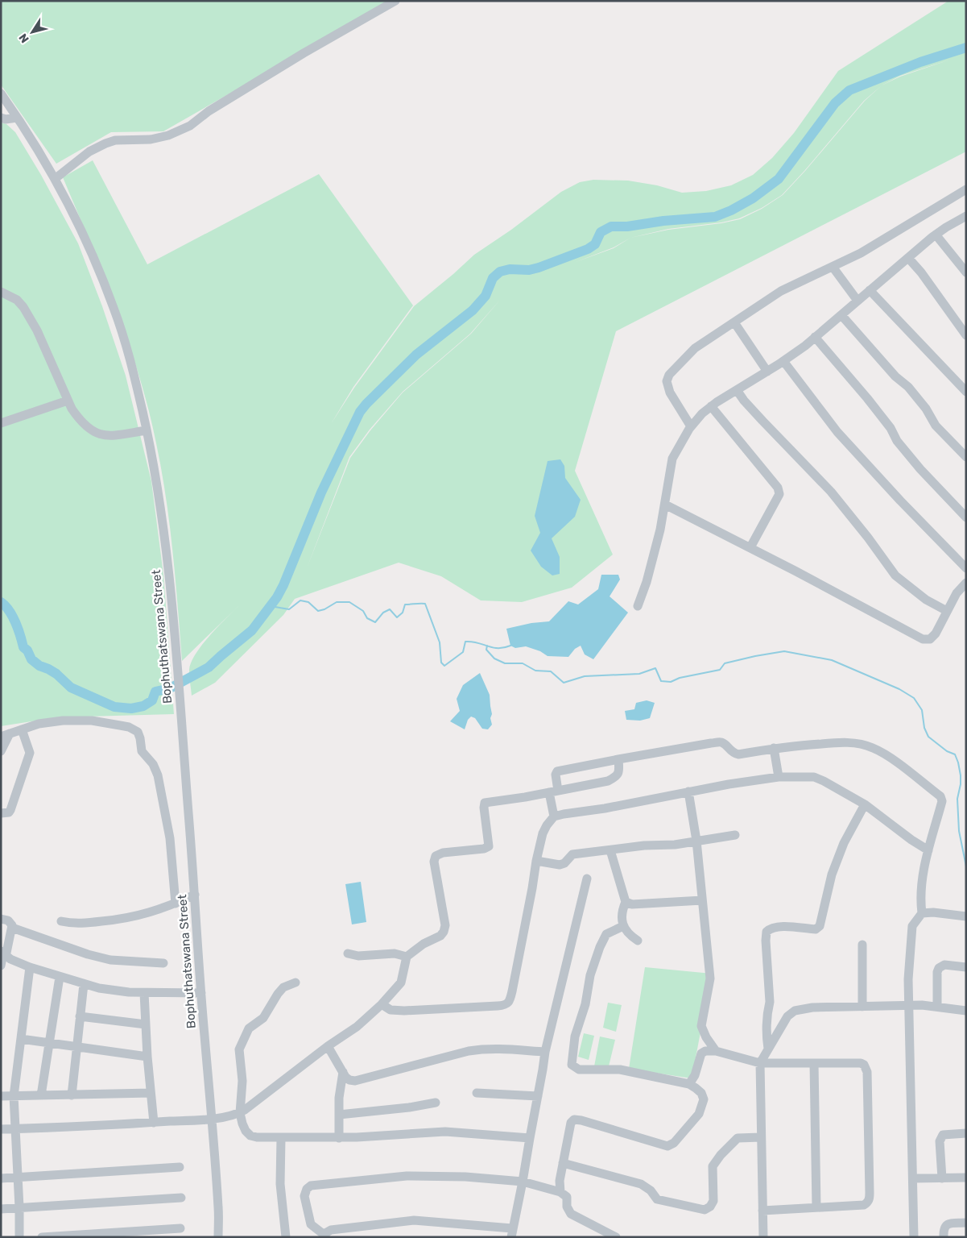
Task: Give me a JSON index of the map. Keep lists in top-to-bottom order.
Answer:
{
  "streets": {
    "street": ["Bophuthatswana Street"]
  },
  "north": "bottom left"
}
